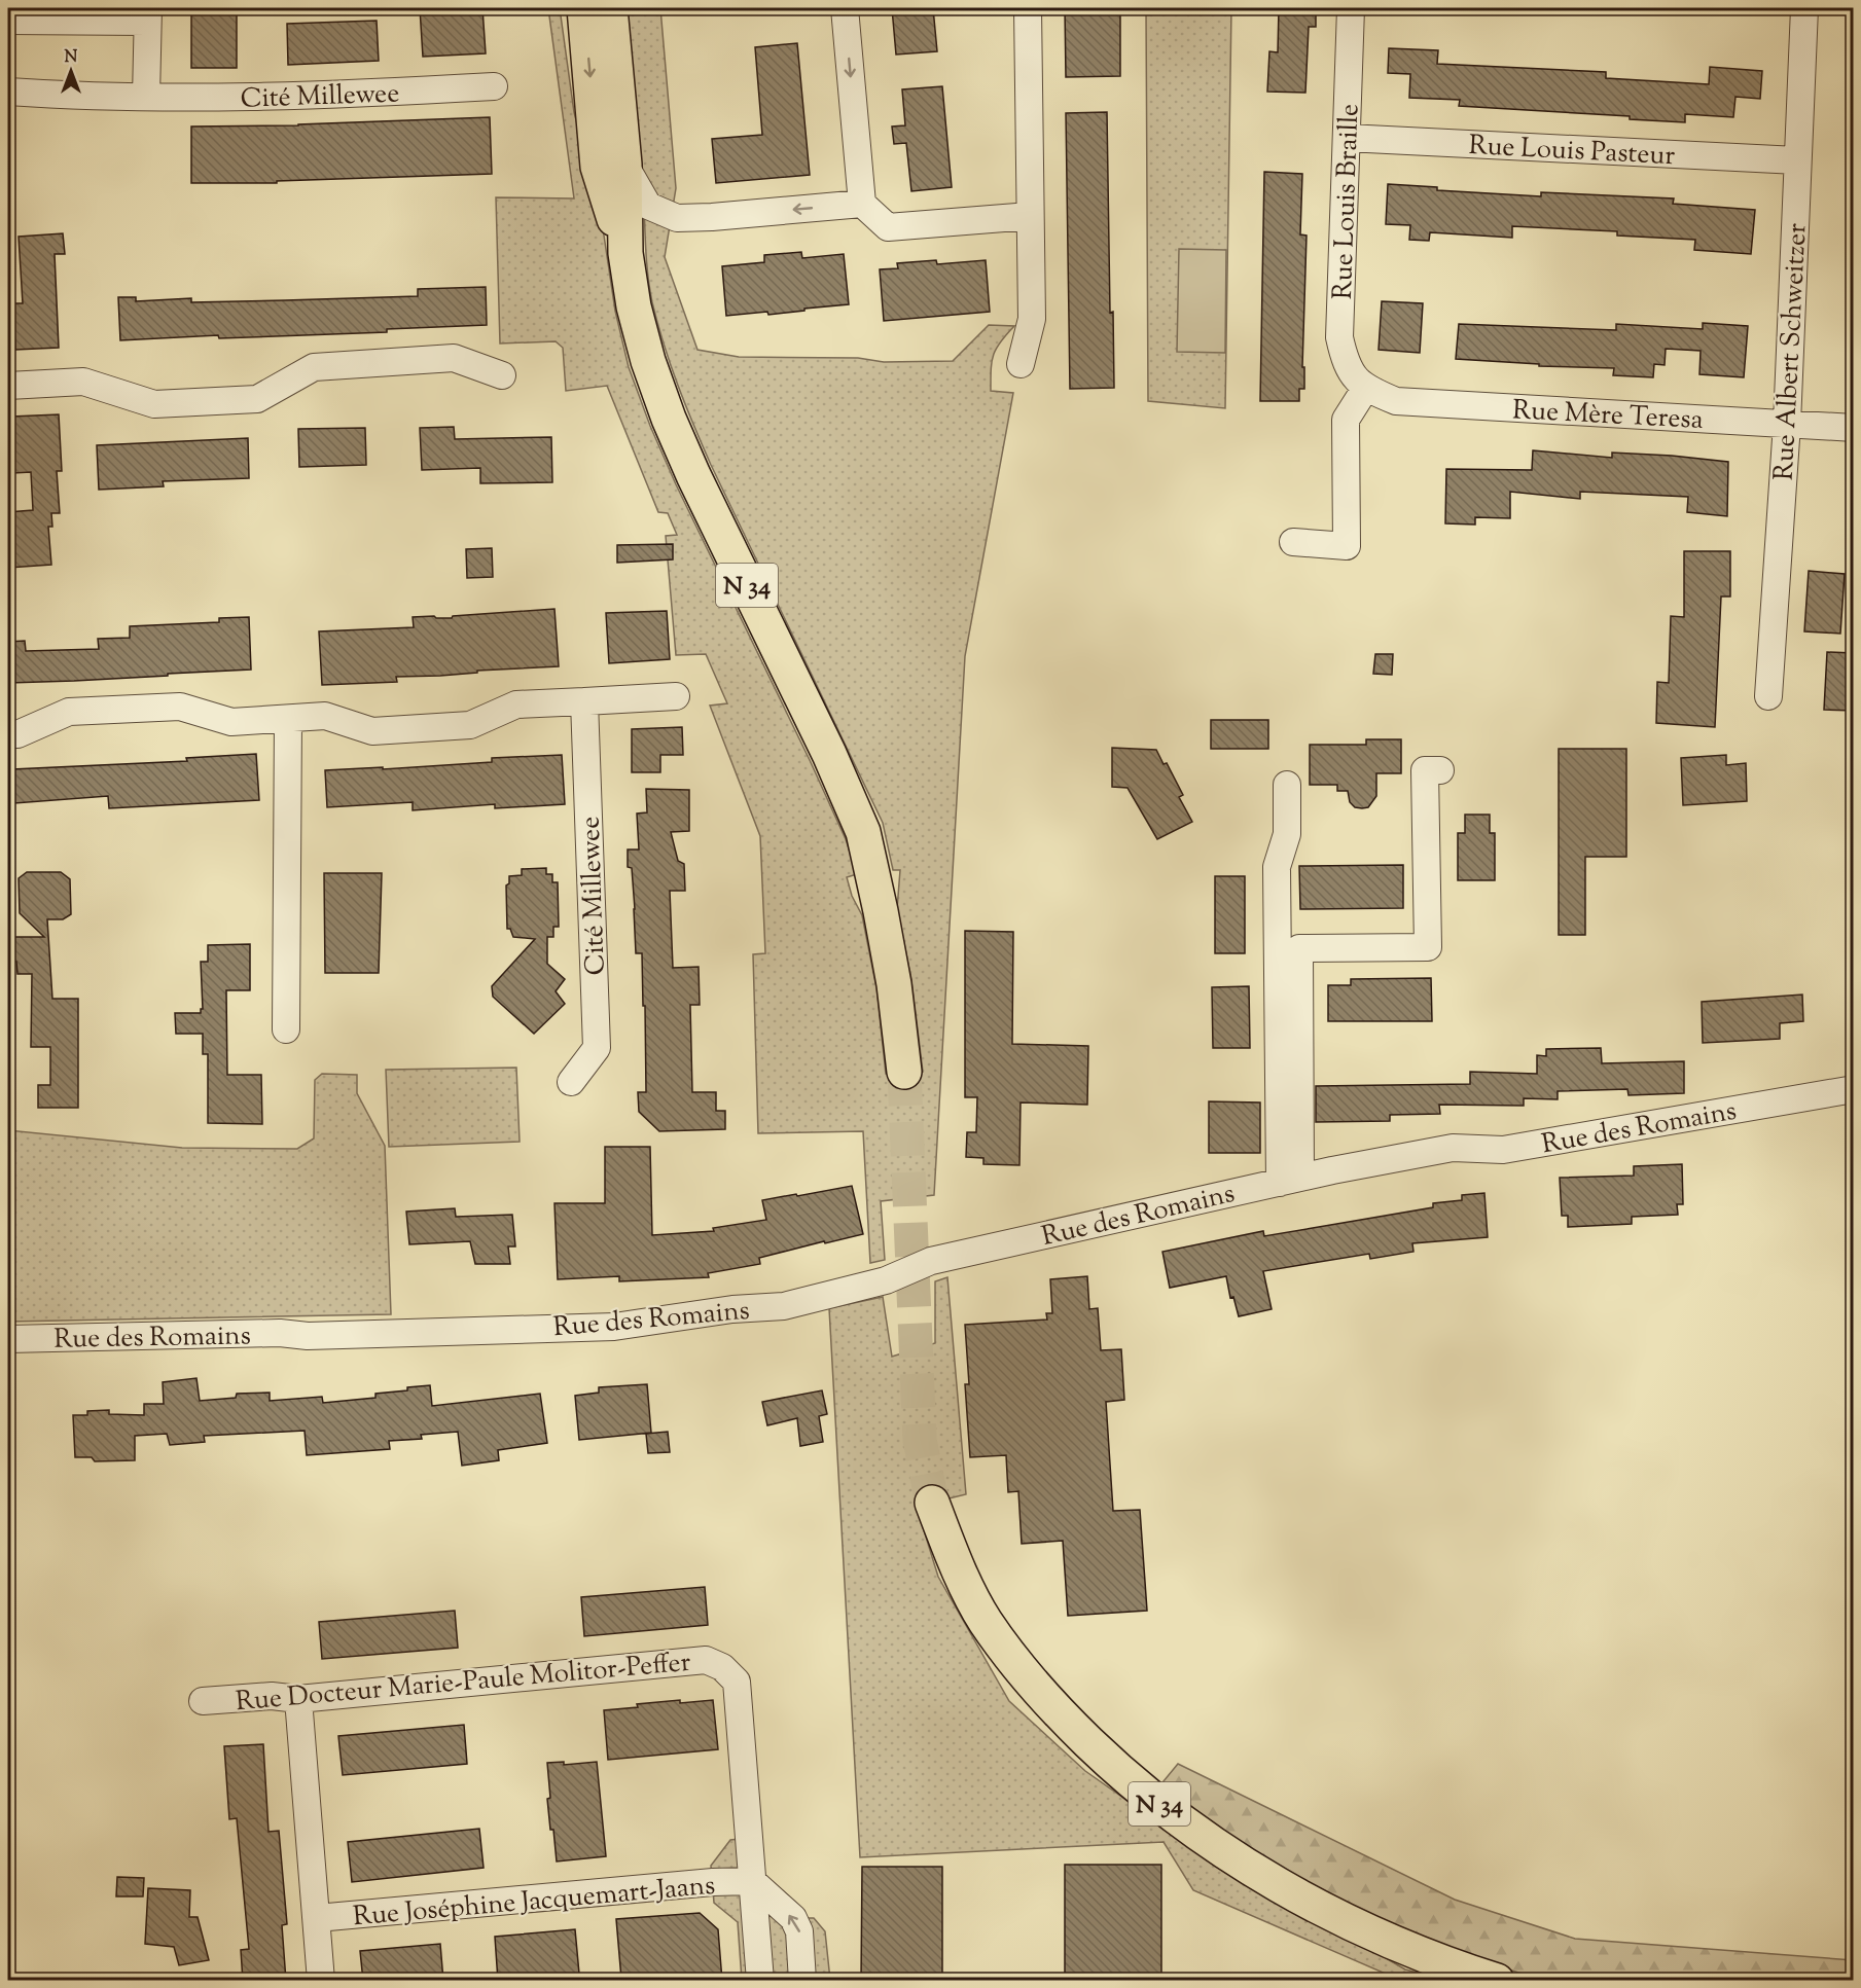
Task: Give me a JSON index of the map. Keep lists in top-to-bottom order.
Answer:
{
  "streets": {
    "main road": ["N 34"],
    "street": [
      "Cité Millewee",
      "Rue Louis Pasteur",
      "Rue Louis Braille",
      "Rue Albert Schweitzer",
      "Rue Mère Teresa",
      "Rue des Romains",
      "Rue Docteur Marie-Paule Molitor-Peffer",
      "Rue Joséphine Jacquemart-Jaans"
    ]
  },
  "crossings": [
    ["Rue Louis Pasteur", "Rue Louis Braille"],
    ["Rue Louis Pasteur", "Rue Albert Schweitzer"],
    ["Rue Louis Braille", "Rue Mère Teresa"],
    ["Rue Albert Schweitzer", "Rue Mère Teresa"],
    ["Rue Docteur Marie-Paule Molitor-Peffer", "Rue Joséphine Jacquemart-Jaans"]
  ],
  "north": "top"
}
